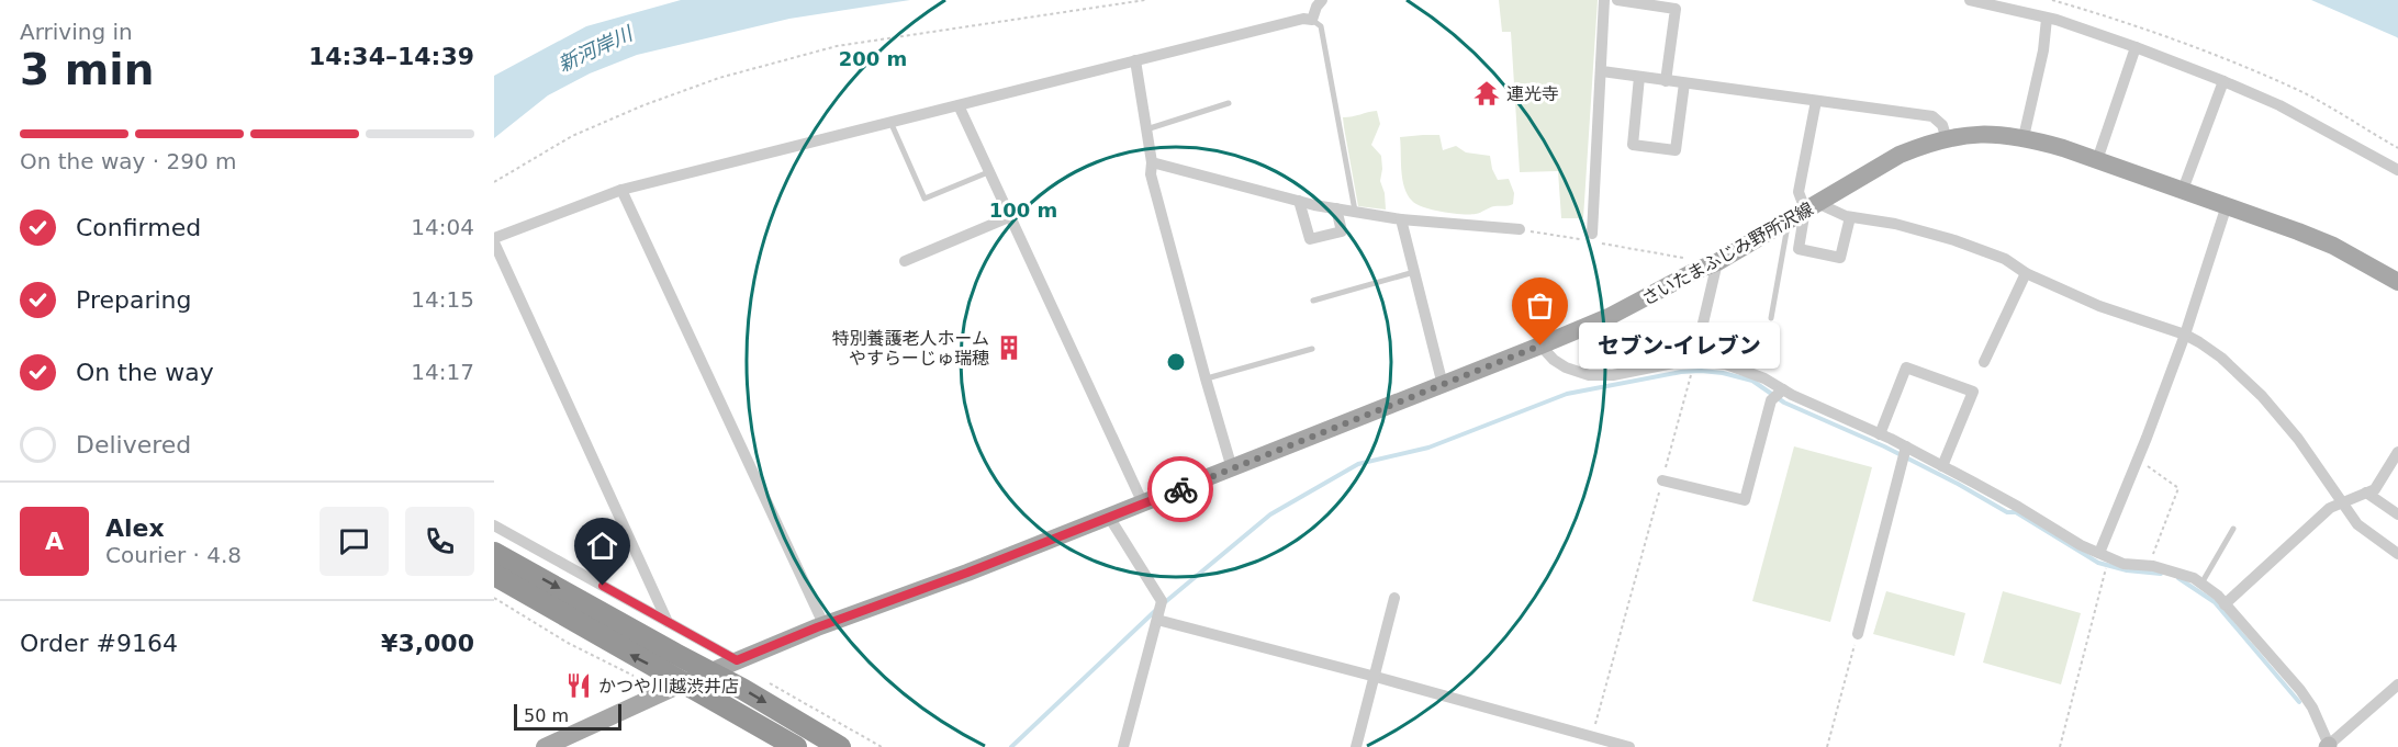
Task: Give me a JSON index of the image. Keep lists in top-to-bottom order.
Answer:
{
  "streets": {
    "main road": ["さいたまふじみ野所沢線"]
  },
  "water": ["新河岸川"],
  "places": {
    "temple": ["連光寺"],
    "other": ["セブン-イレブン"],
    "building": ["特別養護老人ホーム やすらーじゅ瑞穂"],
    "restaurant": ["かつや川越渋井店"]
  },
  "scale_bar": "50 m",
  "page": {
    "heading": ["3 min", "Arriving in", "14:34–14:39"],
    "panel": [
      "Alex",
      "Courier · 4.8",
      "Order #9164",
      "¥3,000"
    ],
    "bar": "On the way · 290 m",
    "list": [
      ["Confirmed", "14:04"],
      ["Preparing", "14:15"],
      ["On the way", "14:17"],
      "Delivered"
    ],
    "bubble": "セブン-イレブン",
    "round": "A",
    "scale": "50 m"
  },
  "rings": ["200 m", "100 m"]
}
